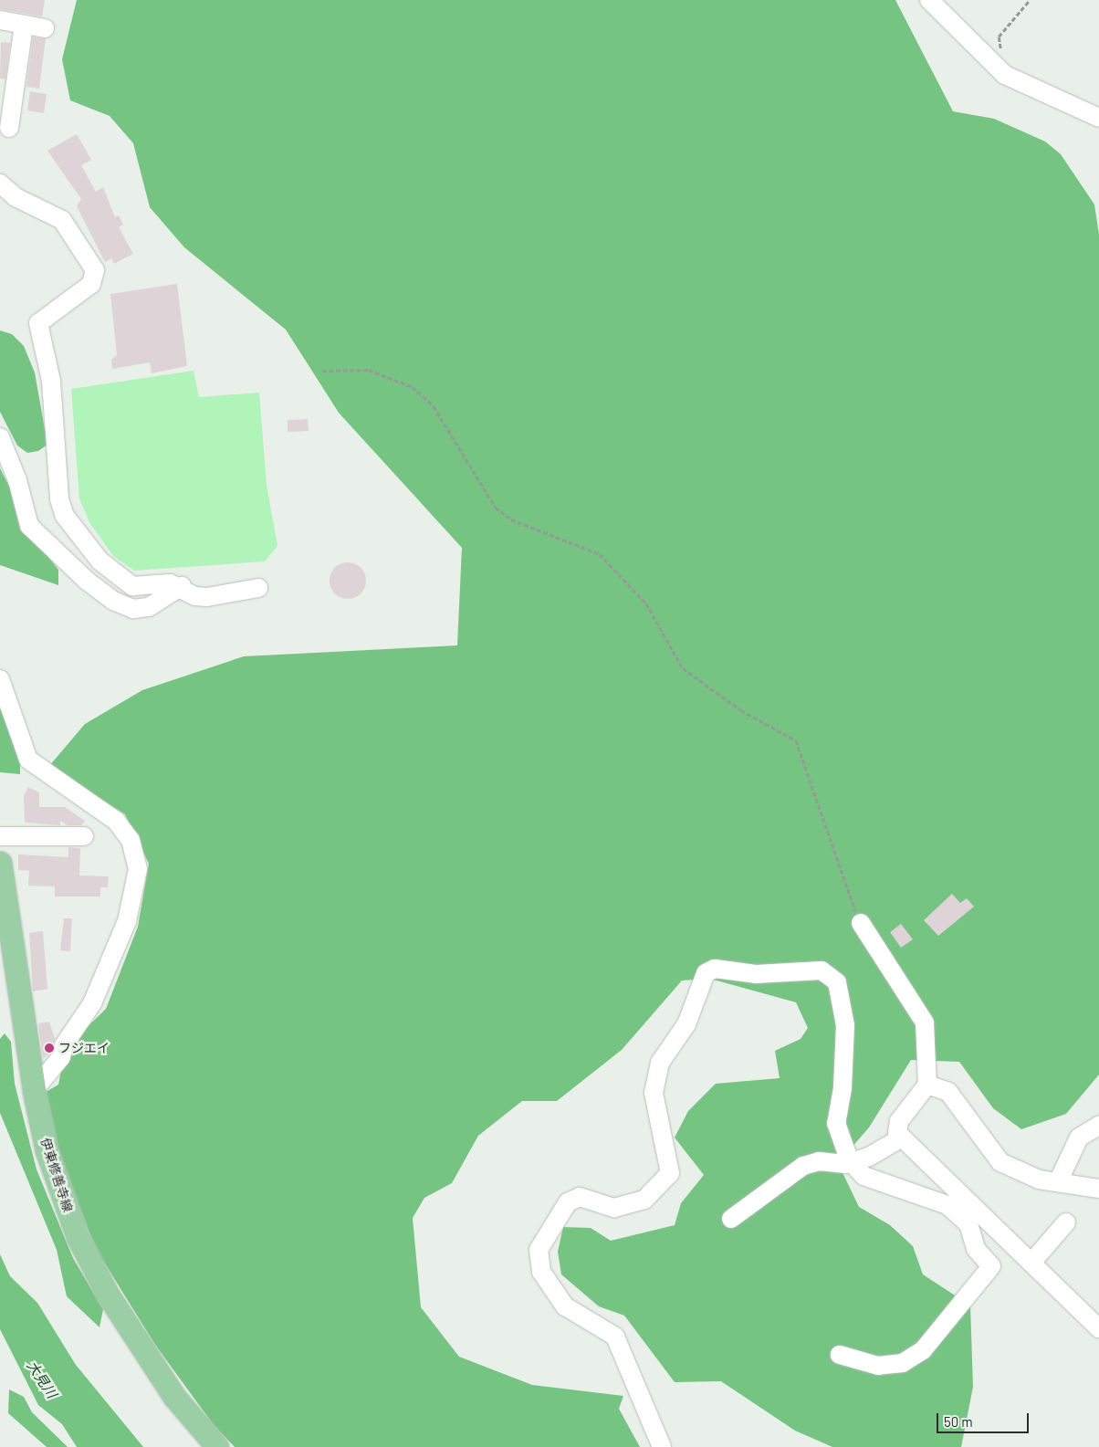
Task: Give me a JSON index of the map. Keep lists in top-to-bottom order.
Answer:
{
  "streets": {
    "main road": ["伊東修善寺線"]
  },
  "water": ["大見川"],
  "places": ["フジエイ"],
  "scale_bar": "50 m"
}
